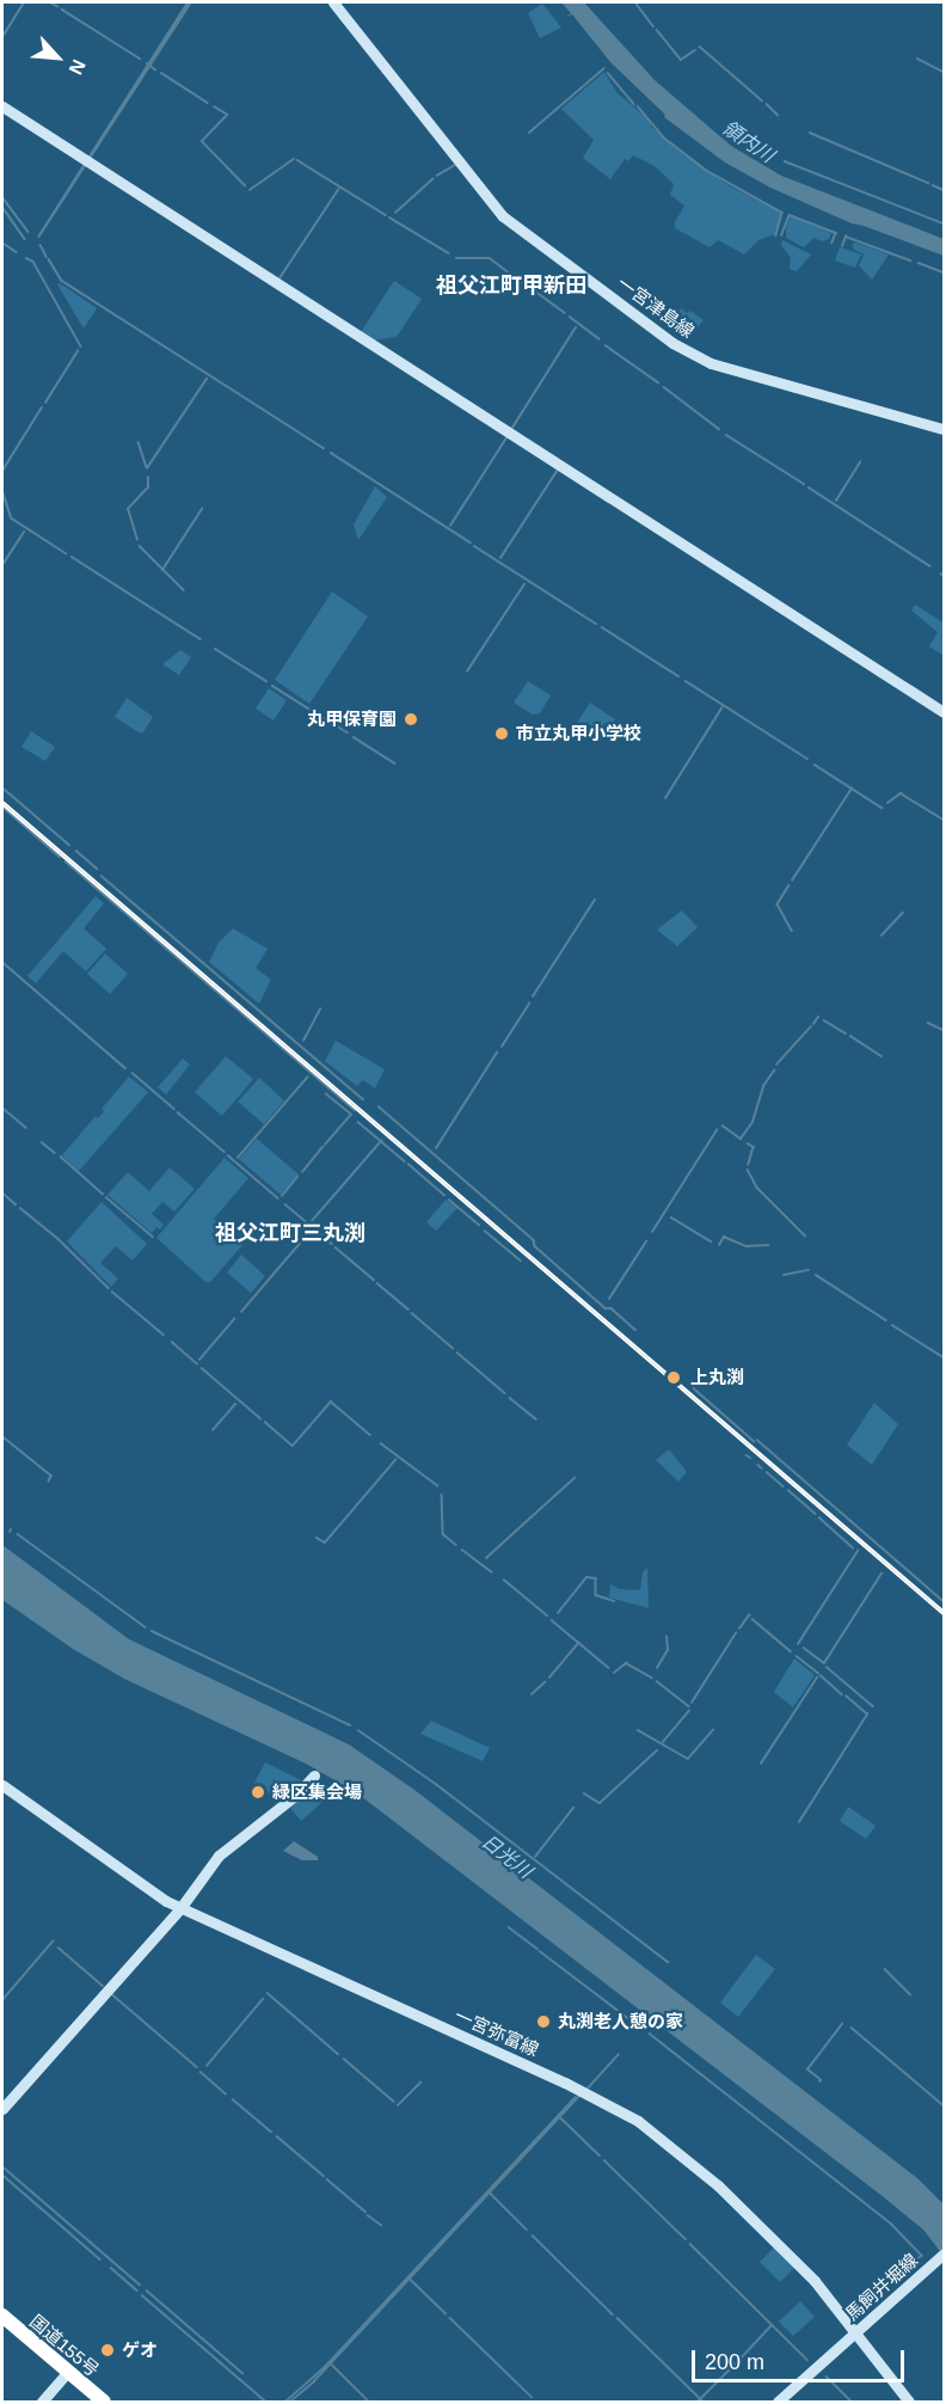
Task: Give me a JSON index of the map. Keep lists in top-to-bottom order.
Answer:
{
  "streets": {
    "highway": ["国道155号"],
    "main road": ["一宮津島線", "一宮弥富線", "馬飼井堀線"]
  },
  "crossings": [
    ["一宮弥富線", "馬飼井堀線"]
  ],
  "districts": ["祖父江町甲新田", "祖父江町三丸渕"],
  "water": ["領内川", "日光川"],
  "places": [
    "丸甲保育園",
    "市立丸甲小学校",
    "上丸渕",
    "緑区集会場",
    "丸渕老人憩の家",
    "ゲオ"
  ],
  "scale_bar": "200 m",
  "north": "bottom right"
}
